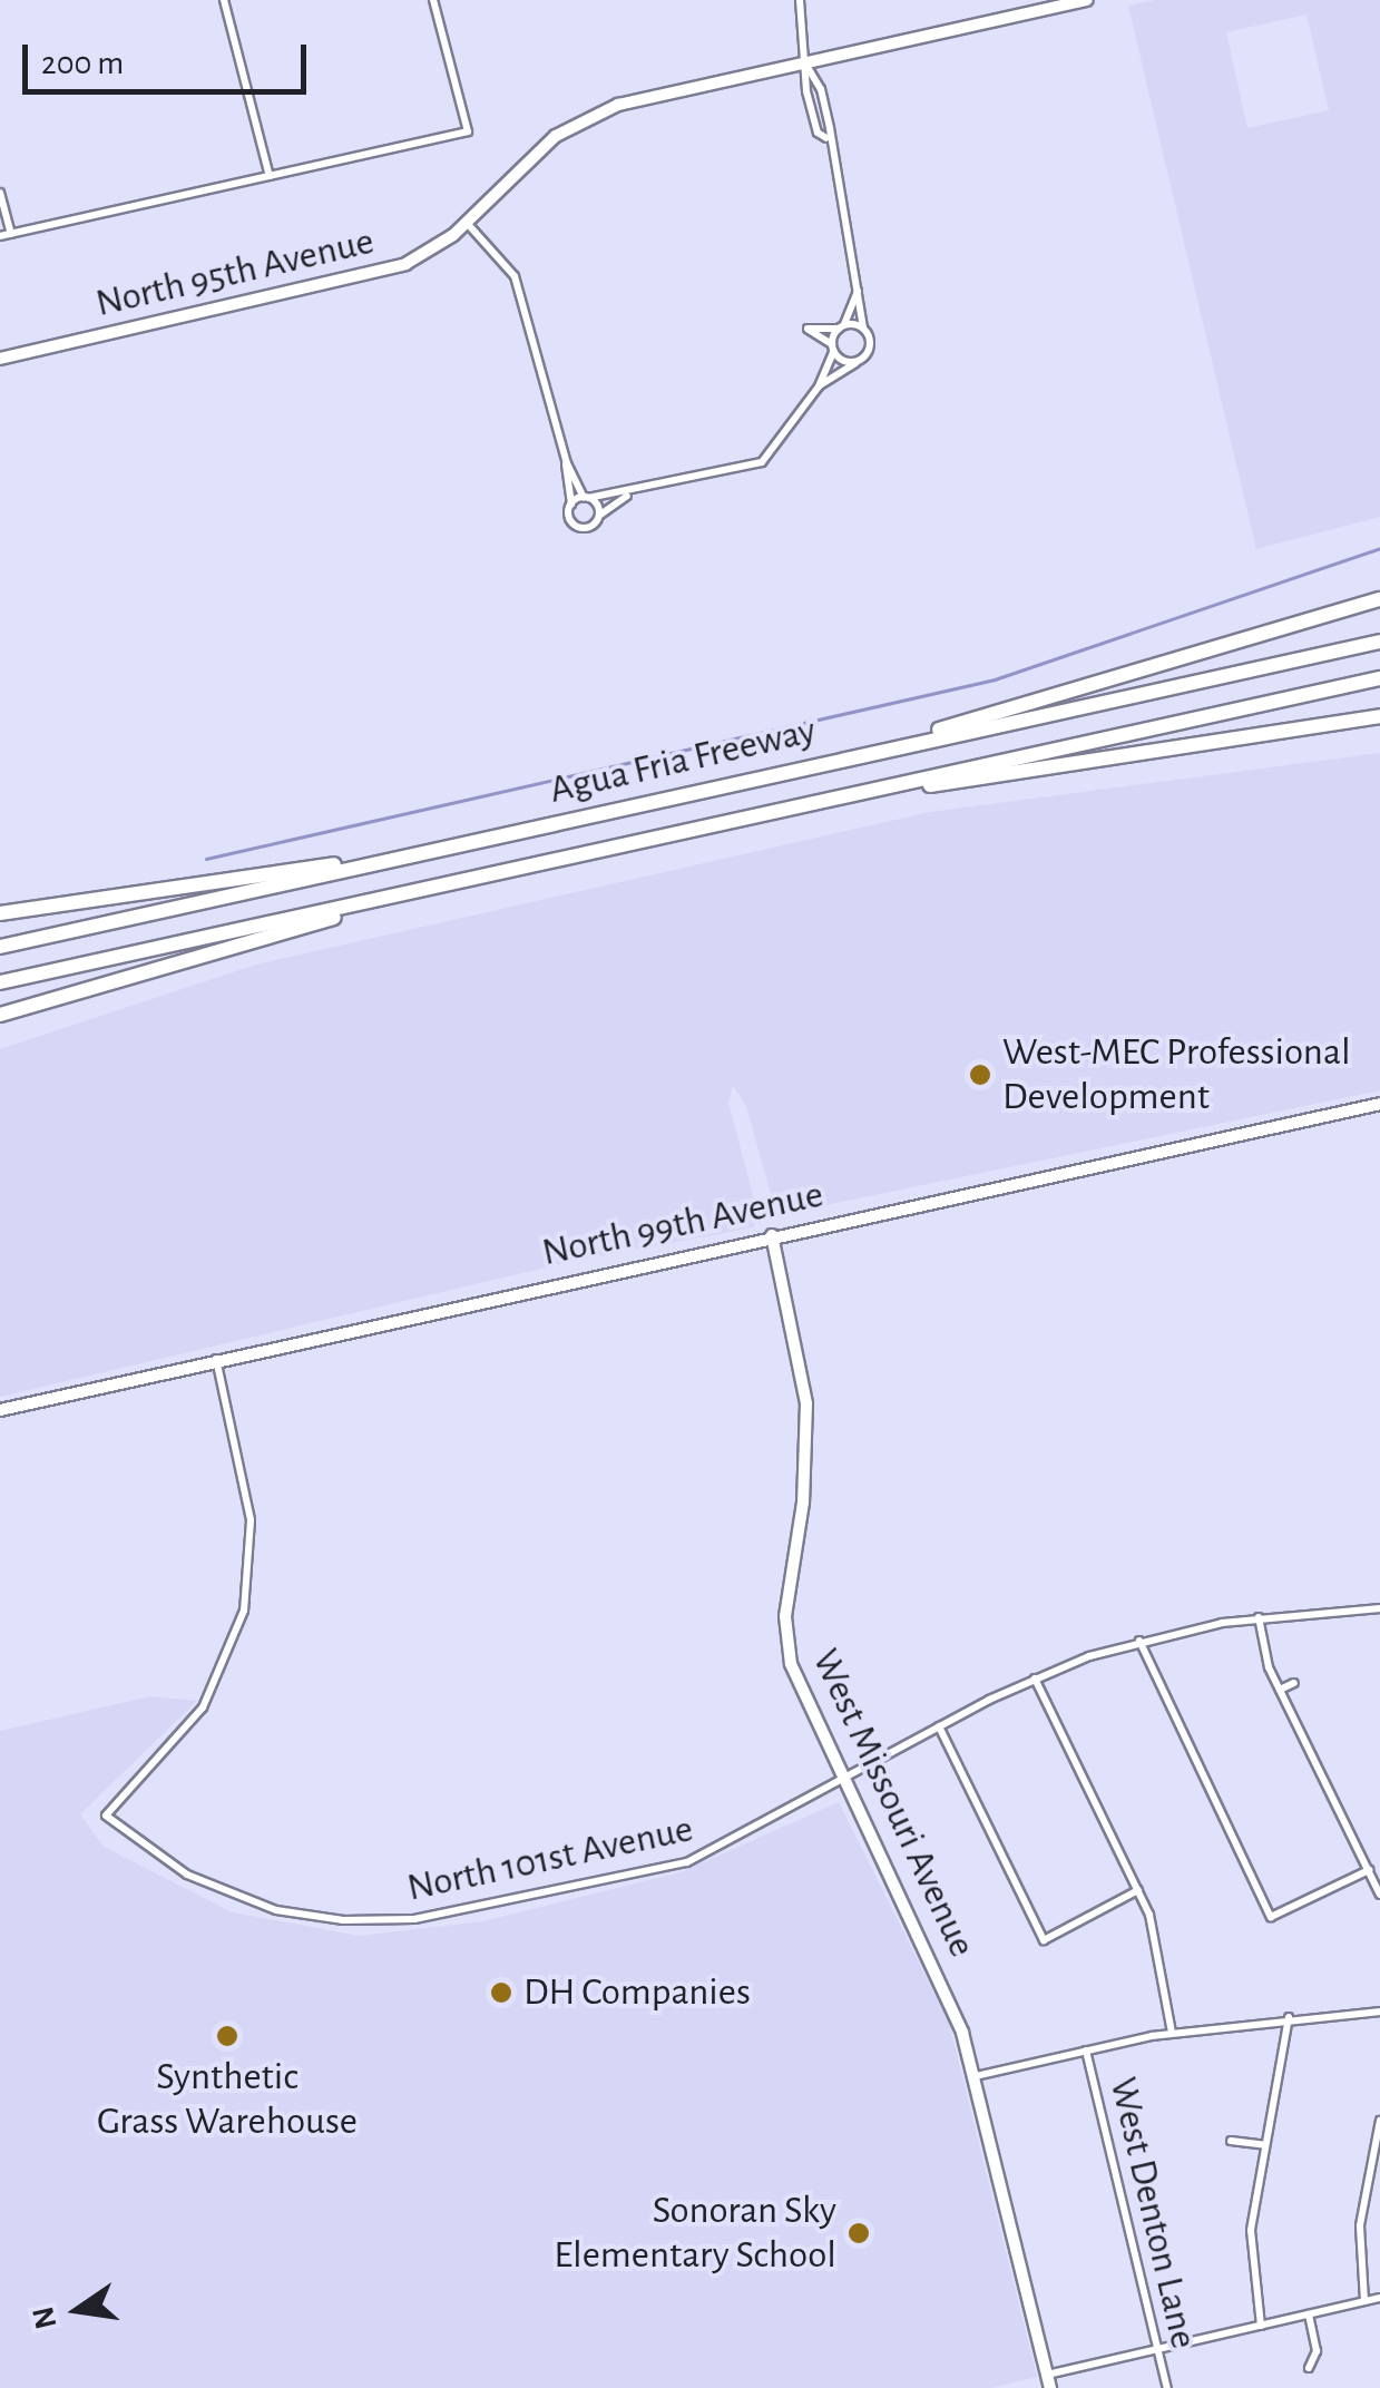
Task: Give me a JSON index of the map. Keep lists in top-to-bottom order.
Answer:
{
  "streets": {
    "highway": ["Agua Fria Freeway"],
    "street": [
      "North 95th Avenue",
      "North 99th Avenue",
      "West Missouri Avenue",
      "North 101st Avenue",
      "West Denton Lane"
    ]
  },
  "crossings": [
    ["North 99th Avenue", "West Missouri Avenue"],
    ["North 99th Avenue", "North 101st Avenue"],
    ["West Missouri Avenue", "North 101st Avenue"]
  ],
  "places": [
    "West-MEC Professional Development",
    "DH Companies",
    "Synthetic Grass Warehouse",
    "Sonoran Sky Elementary School"
  ],
  "scale_bar": "200 m",
  "north": "left"
}
